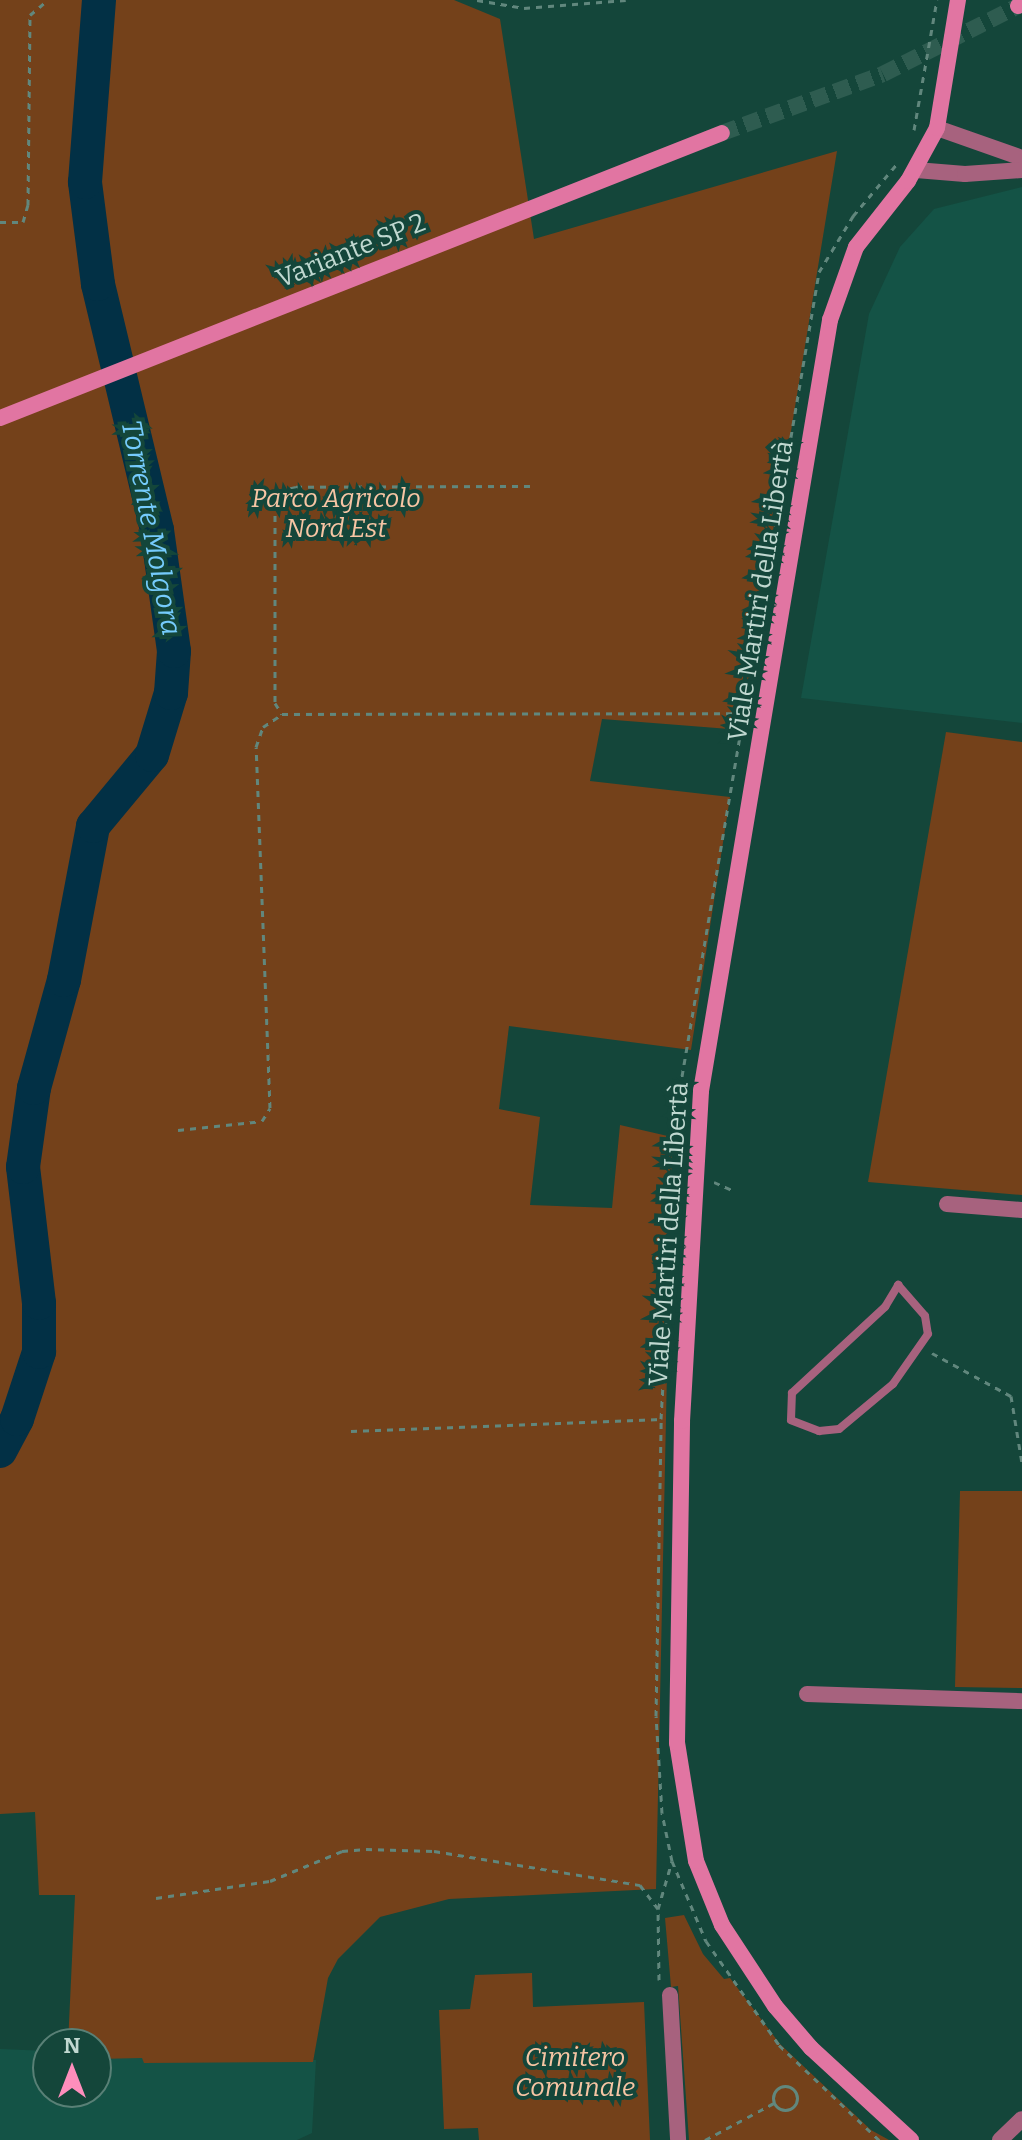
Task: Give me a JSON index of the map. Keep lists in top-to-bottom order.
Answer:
{
  "streets": {
    "street": ["Variante SP 2", "Viale Martiri della Libertà"]
  },
  "water": ["Torrente Molgora"],
  "parks": ["Parco Agricolo Nord Est", "Cimitero Comunale"],
  "north": "top"
}
